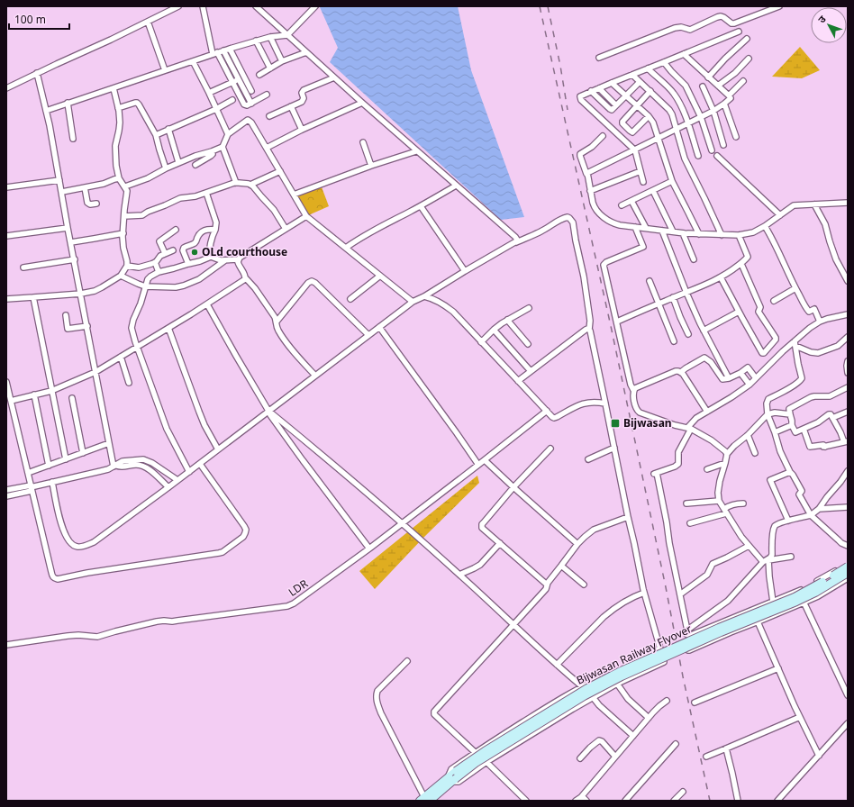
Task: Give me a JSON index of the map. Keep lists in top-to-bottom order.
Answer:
{
  "streets": {
    "main road": ["Bijwasan Railway Flyover"],
    "street": ["LDR"]
  },
  "places": {
    "other": ["OLd courthouse"],
    "transit": ["Bijwasan"]
  },
  "scale_bar": "100 m",
  "north": "top left"
}
